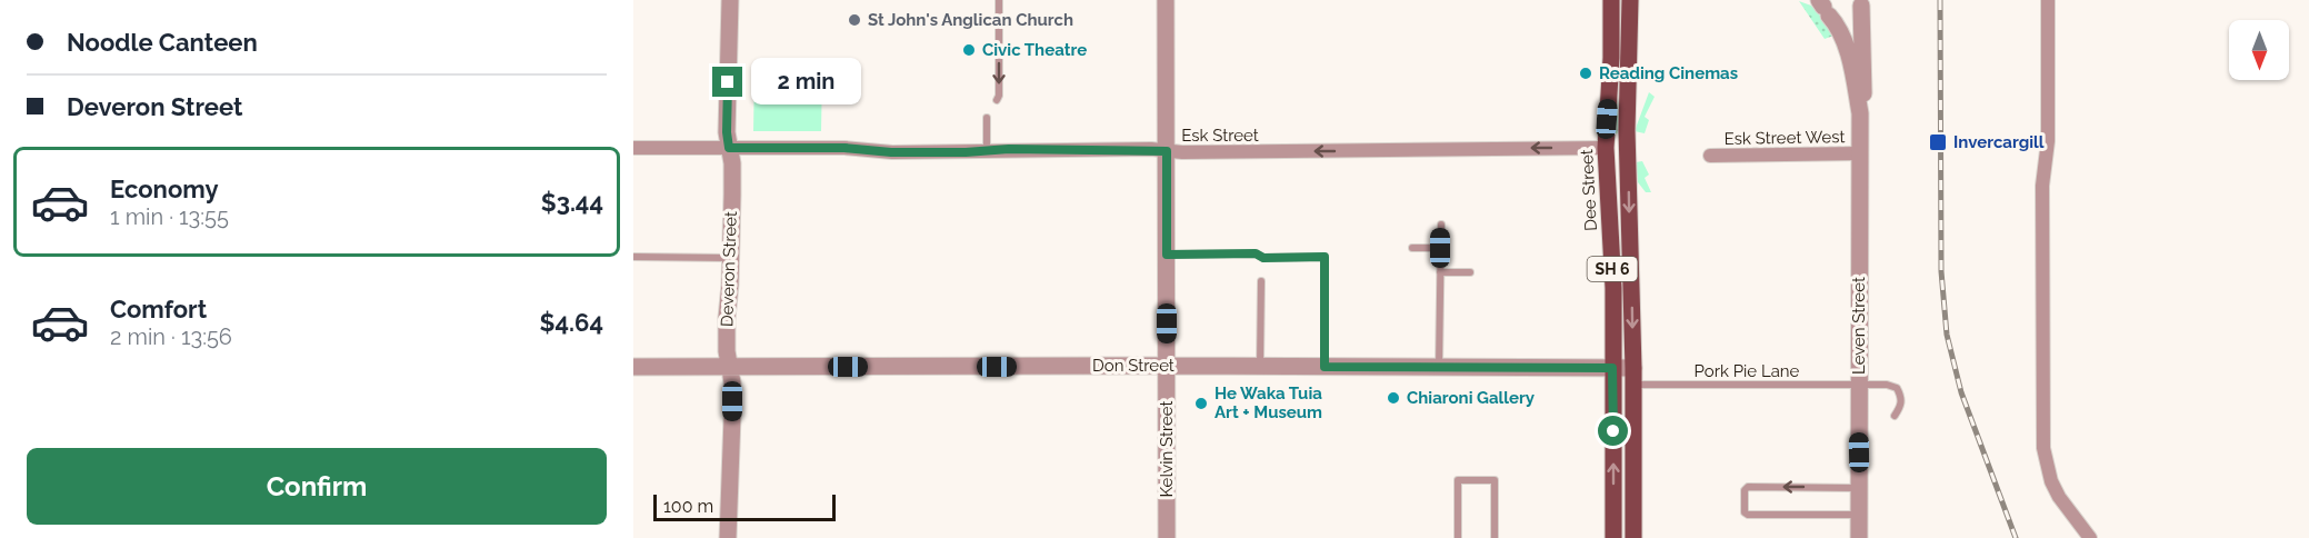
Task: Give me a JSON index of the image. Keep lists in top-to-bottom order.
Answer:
{
  "streets": {
    "main road": ["Dee Street", "SH 6"],
    "street": [
      "Esk Street",
      "Esk Street West",
      "Deveron Street",
      "Leven Street",
      "Don Street",
      "Kelvin Street"
    ],
    "lane": ["Pork Pie Lane"]
  },
  "crossings": [
    ["Esk Street", "Dee Street"],
    ["Esk Street", "Deveron Street"],
    ["Esk Street", "Kelvin Street"],
    ["Esk Street West", "Leven Street"],
    ["Dee Street", "Don Street"],
    ["Deveron Street", "Don Street"],
    ["SH 6", "Don Street"],
    ["SH 6", "Pork Pie Lane"],
    ["Leven Street", "Pork Pie Lane"],
    ["Don Street", "Pork Pie Lane"],
    ["Don Street", "Kelvin Street"]
  ],
  "one_way": ["Esk Street"],
  "places": {
    "other": [
      "St John's Anglican Church",
      "Civic Theatre",
      "Reading Cinemas",
      "Chiaroni Gallery",
      "He Waka Tuia Art + Museum"
    ],
    "transit": ["Invercargill"]
  },
  "scale_bar": "100 m",
  "north": "bottom",
  "page": {
    "banner": ["Noodle Canteen", "Deveron Street"],
    "bubble": "2 min",
    "list": [
      {
        "name": "Economy",
        "note": "1 min · 13:55",
        "value": "$3.44"
      },
      {
        "name": "Comfort",
        "note": "2 min · 13:56",
        "value": "$4.64"
      }
    ],
    "buttons": "Confirm",
    "scale": "100 m"
  }
}
